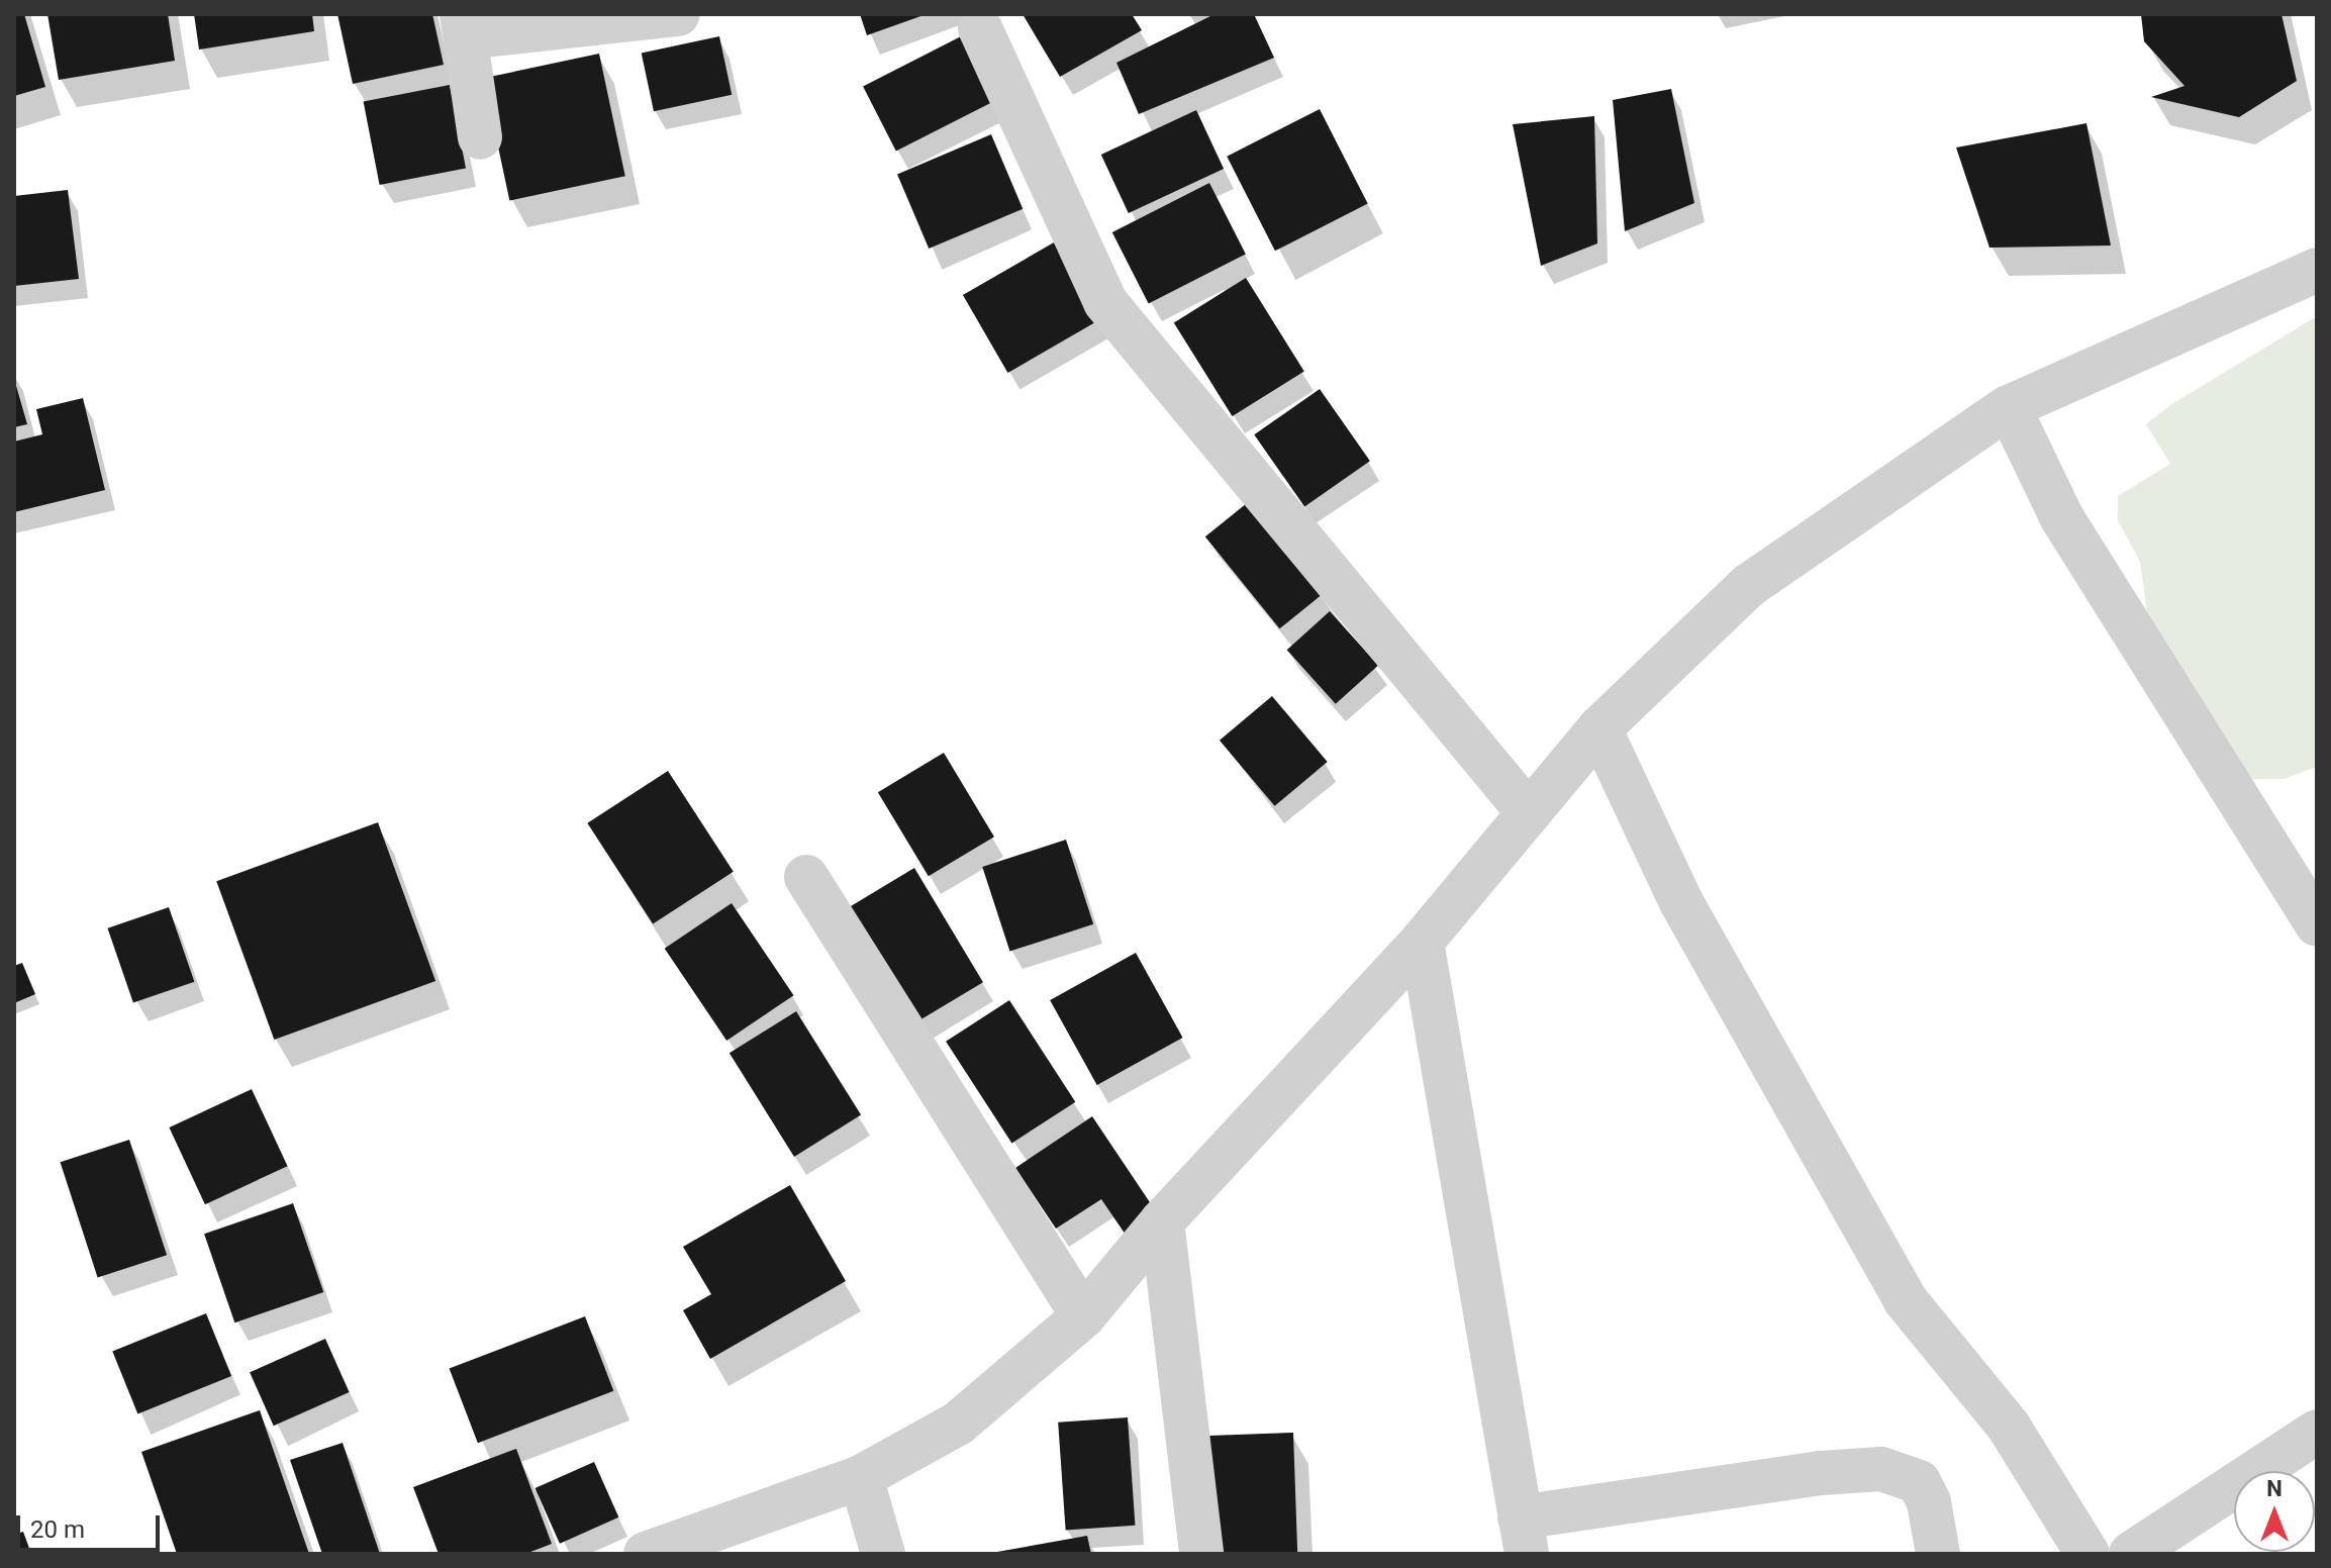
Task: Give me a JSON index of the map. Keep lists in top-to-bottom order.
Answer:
{
  "scale_bar": "20 m",
  "north": "top"
}
